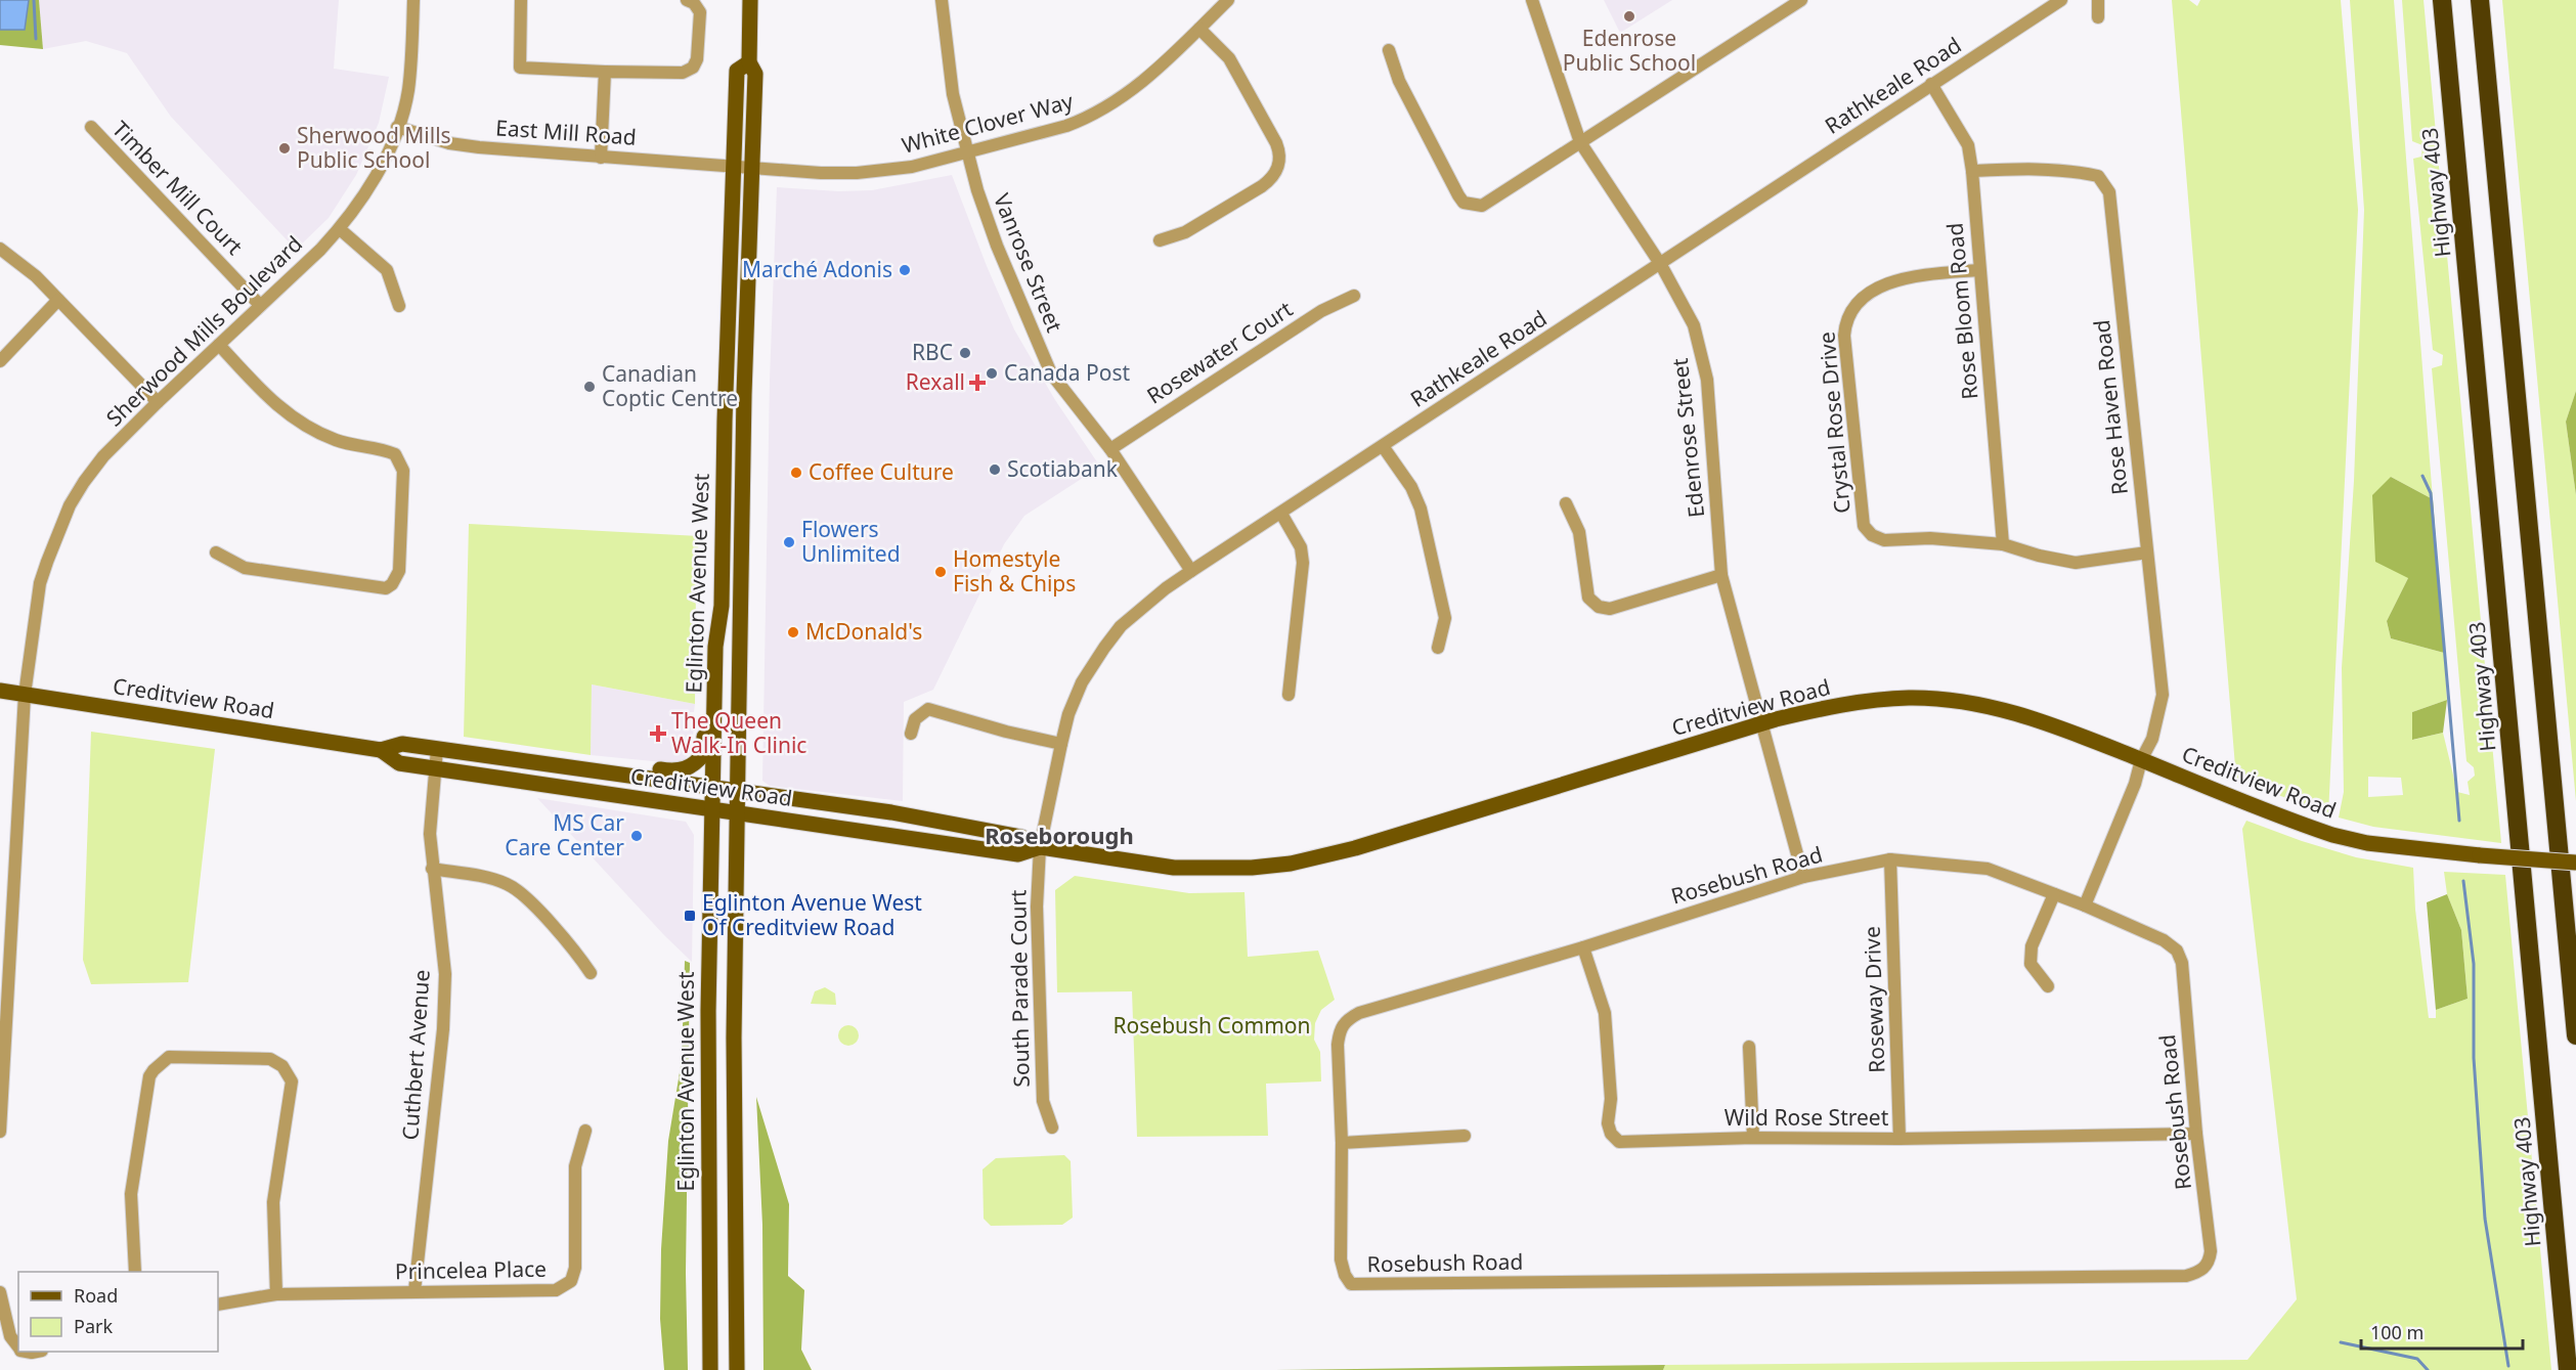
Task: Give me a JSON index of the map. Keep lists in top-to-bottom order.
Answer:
{
  "streets": {
    "highway": ["Highway 403"],
    "main road": ["Eglinton Avenue West", "Creditview Road"],
    "street": [
      "Rathkeale Road",
      "White Clover Way",
      "East Mill Road",
      "Timber Mill Court",
      "Vanrose Street",
      "Rose Bloom Road",
      "Sherwood Mills Boulevard",
      "Rosewater Court",
      "Rose Haven Road",
      "Crystal Rose Drive",
      "Edenrose Street",
      "Rosebush Road",
      "South Parade Court",
      "Roseway Drive",
      "Cuthbert Avenue",
      "Wild Rose Street",
      "Princelea Place"
    ]
  },
  "crossings": [
    ["Rathkeale Road", "Vanrose Street"],
    ["Rathkeale Road", "Rose Bloom Road"],
    ["Rathkeale Road", "Edenrose Street"],
    ["Rathkeale Road", "Creditview Road"],
    ["Rathkeale Road", "South Parade Court"],
    ["White Clover Way", "East Mill Road"],
    ["White Clover Way", "Vanrose Street"],
    ["White Clover Way", "Eglinton Avenue West"],
    ["East Mill Road", "Sherwood Mills Boulevard"],
    ["East Mill Road", "Eglinton Avenue West"],
    ["Timber Mill Court", "Sherwood Mills Boulevard"],
    ["Vanrose Street", "Rosewater Court"],
    ["Rose Bloom Road", "Rose Haven Road"],
    ["Rose Bloom Road", "Crystal Rose Drive"],
    ["Sherwood Mills Boulevard", "Creditview Road"],
    ["Rose Haven Road", "Crystal Rose Drive"],
    ["Rose Haven Road", "Creditview Road"],
    ["Rose Haven Road", "Rosebush Road"],
    ["Edenrose Street", "Creditview Road"],
    ["Edenrose Street", "Rosebush Road"],
    ["Eglinton Avenue West", "Creditview Road"],
    ["Creditview Road", "South Parade Court"],
    ["Creditview Road", "Cuthbert Avenue"],
    ["Rosebush Road", "Roseway Drive"],
    ["Rosebush Road", "Wild Rose Street"],
    ["Roseway Drive", "Wild Rose Street"],
    ["Cuthbert Avenue", "Princelea Place"]
  ],
  "districts": ["Roseborough"],
  "parks": ["Rosebush Common"],
  "places": {
    "other": [
      "Edenrose Public School",
      "Sherwood Mills Public School",
      "Marché Adonis",
      "RBC",
      "Canada Post",
      "Canadian Coptic Centre",
      "Scotiabank",
      "Coffee Culture",
      "Flowers Unlimited",
      "Homestyle Fish & Chips",
      "McDonald's",
      "MS Car Care Center"
    ],
    "health": ["Rexall", "The Queen Walk-In Clinic"],
    "transit": ["Eglinton Avenue West Of Creditview Road"]
  },
  "legend": ["Road", "Park"],
  "scale_bar": "100 m"
}
